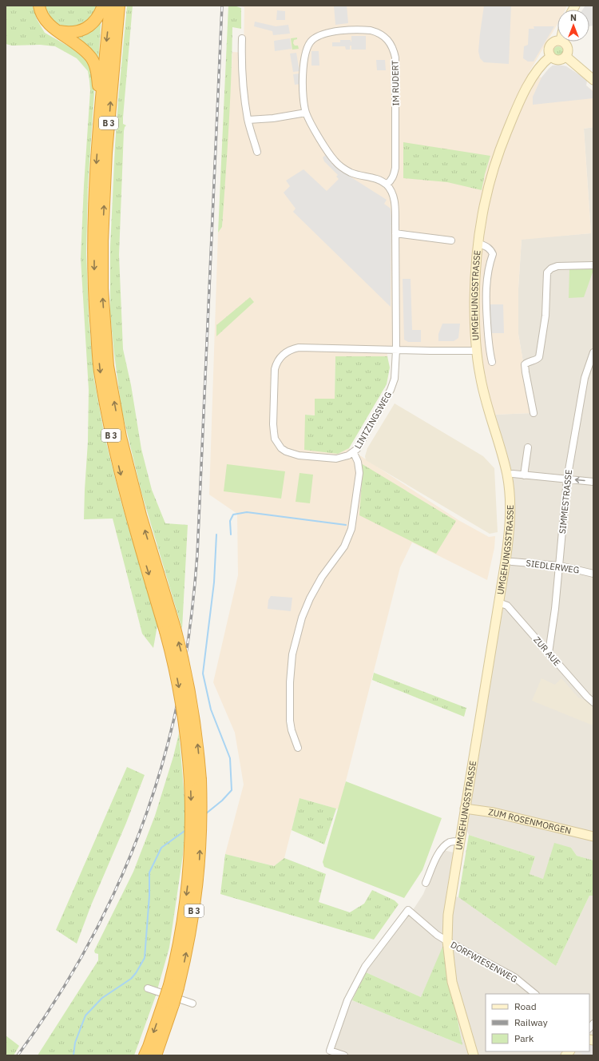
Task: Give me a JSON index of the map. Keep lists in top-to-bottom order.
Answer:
{
  "streets": {
    "highway": ["B 3"],
    "main road": ["UMGEHUNGSSTRASSE", "ZUM ROSENMORGEN"],
    "street": [
      "IM RUDERT",
      "LINTZINGSWEG",
      "SIMMESTRASSE",
      "SIEDLERWEG",
      "ZUR AUE",
      "DORFWIESENWEG"
    ]
  },
  "crossings": [
    ["UMGEHUNGSSTRASSE", "LINTZINGSWEG"],
    ["UMGEHUNGSSTRASSE", "ZUR AUE"],
    ["UMGEHUNGSSTRASSE", "ZUM ROSENMORGEN"],
    ["UMGEHUNGSSTRASSE", "DORFWIESENWEG"],
    ["SIMMESTRASSE", "SIEDLERWEG"],
    ["SIMMESTRASSE", "ZUR AUE"]
  ],
  "legend": ["Road", "Railway", "Park"],
  "north": "top"
}
